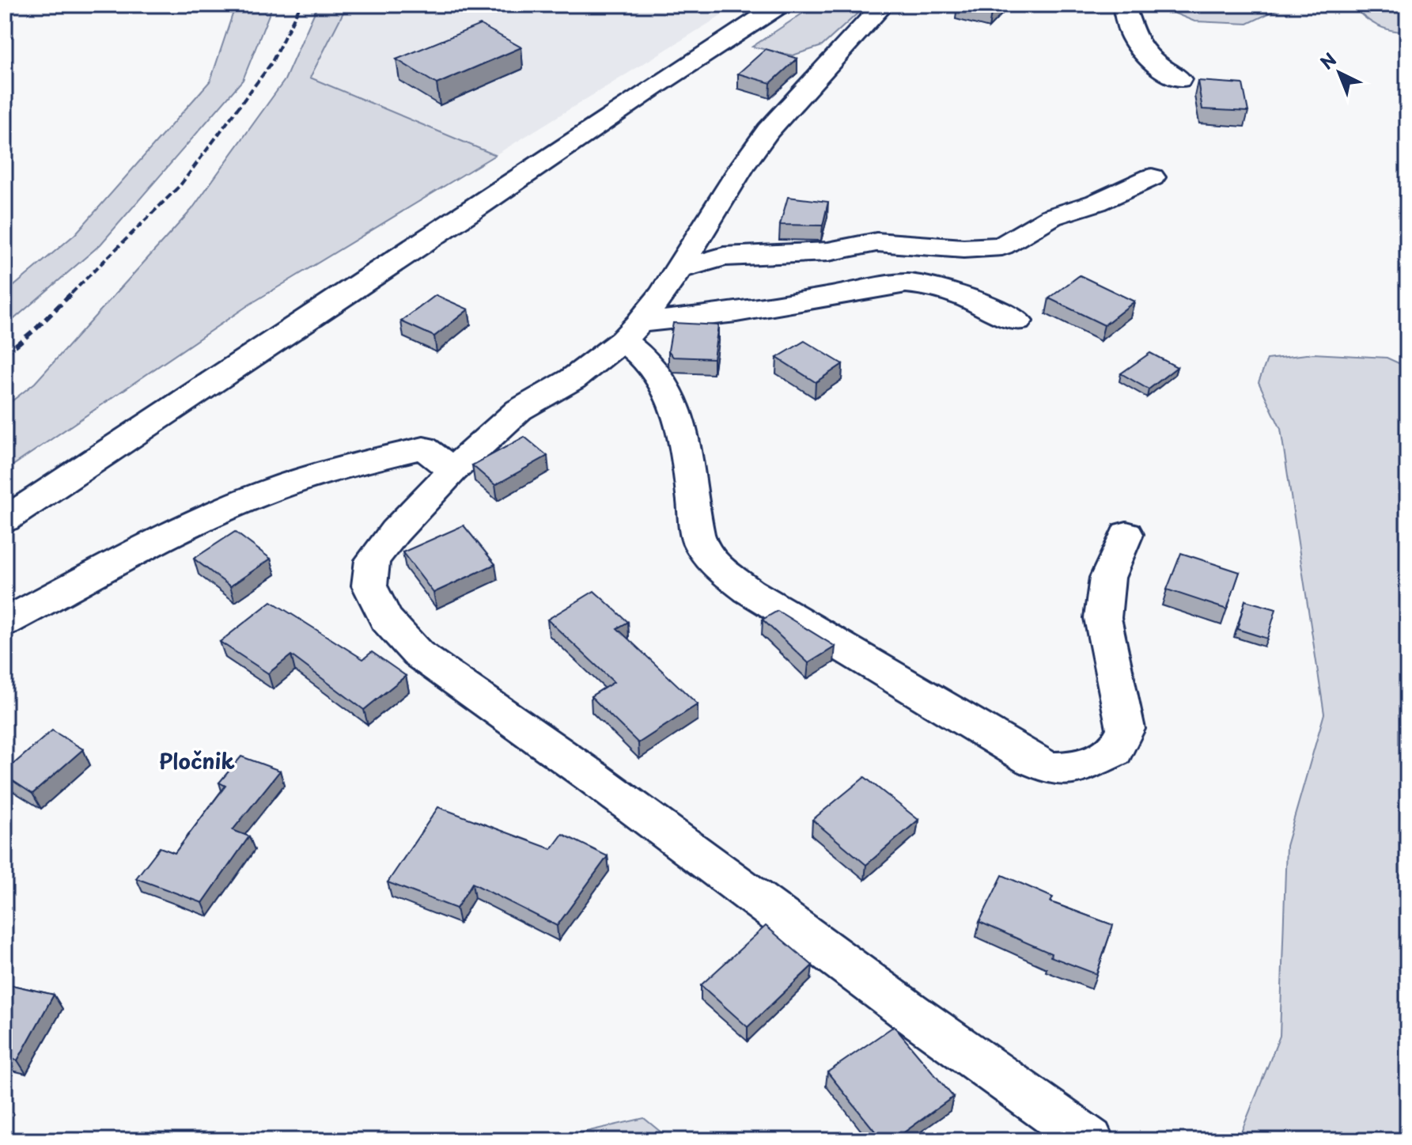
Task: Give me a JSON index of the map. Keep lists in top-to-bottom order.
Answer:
{
  "districts": ["Pločnik"],
  "north": "top left"
}
